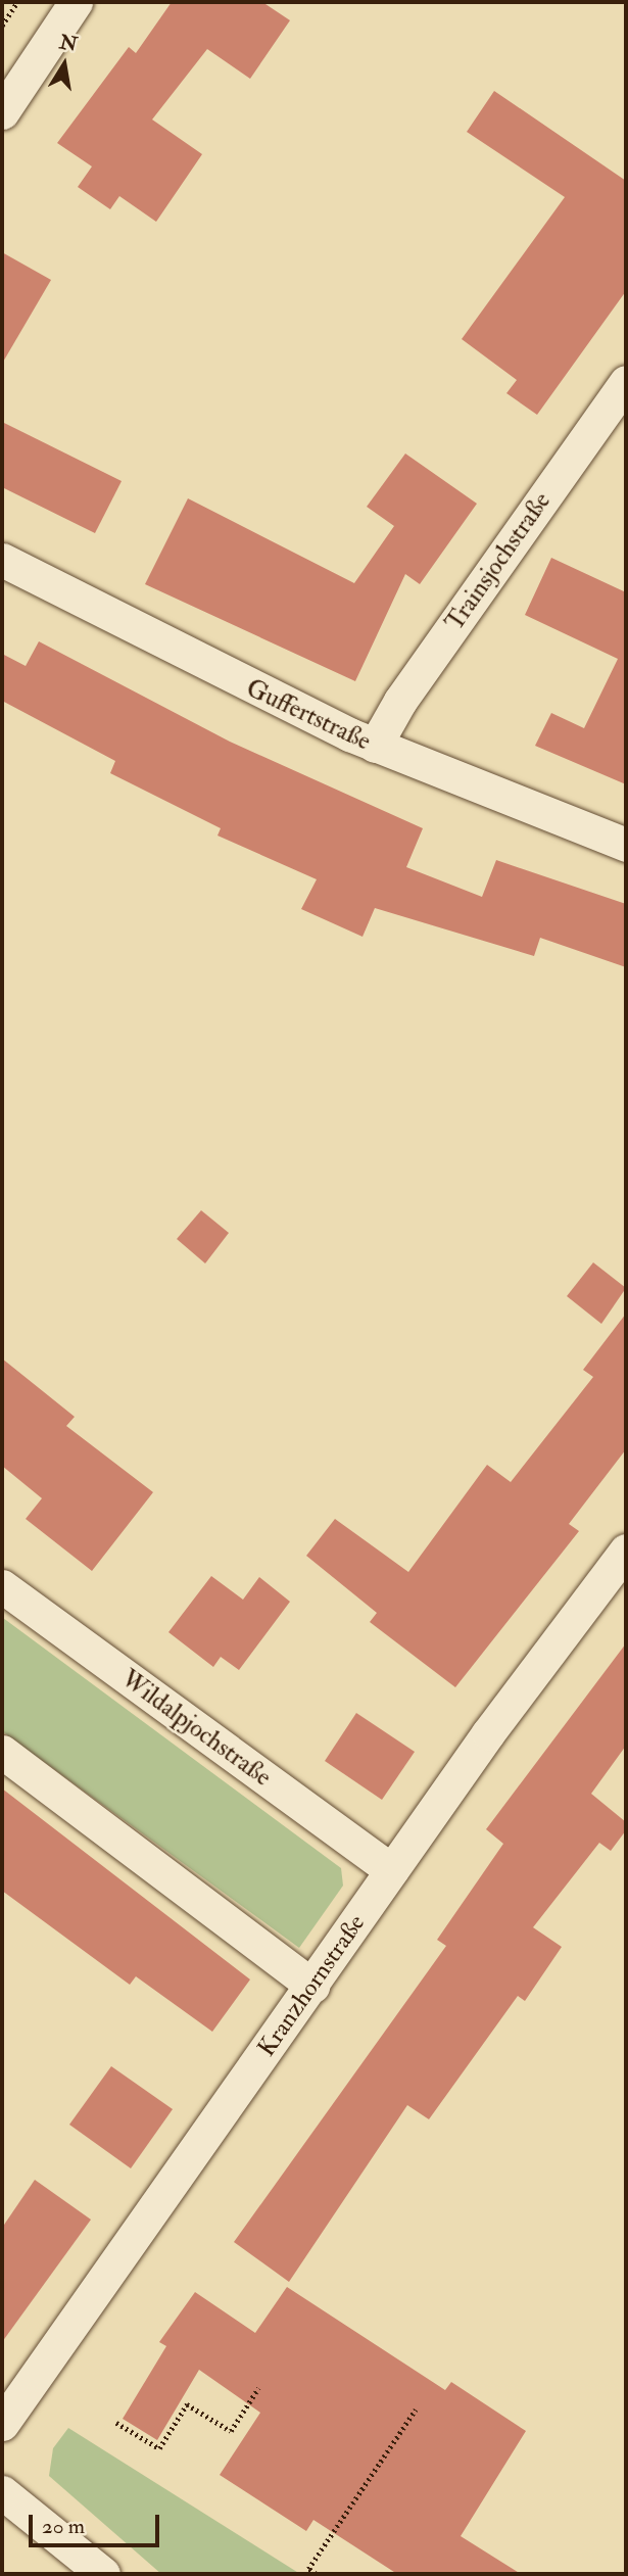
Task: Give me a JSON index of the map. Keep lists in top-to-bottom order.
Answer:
{
  "streets": {
    "street": [
      "Trainsjochstraße",
      "Guffertstraße",
      "Wildalpjochstraße",
      "Kranzhornstraße"
    ]
  },
  "crossings": [
    ["Trainsjochstraße", "Guffertstraße"],
    ["Wildalpjochstraße", "Kranzhornstraße"]
  ],
  "scale_bar": "20 m",
  "north": "top"
}
